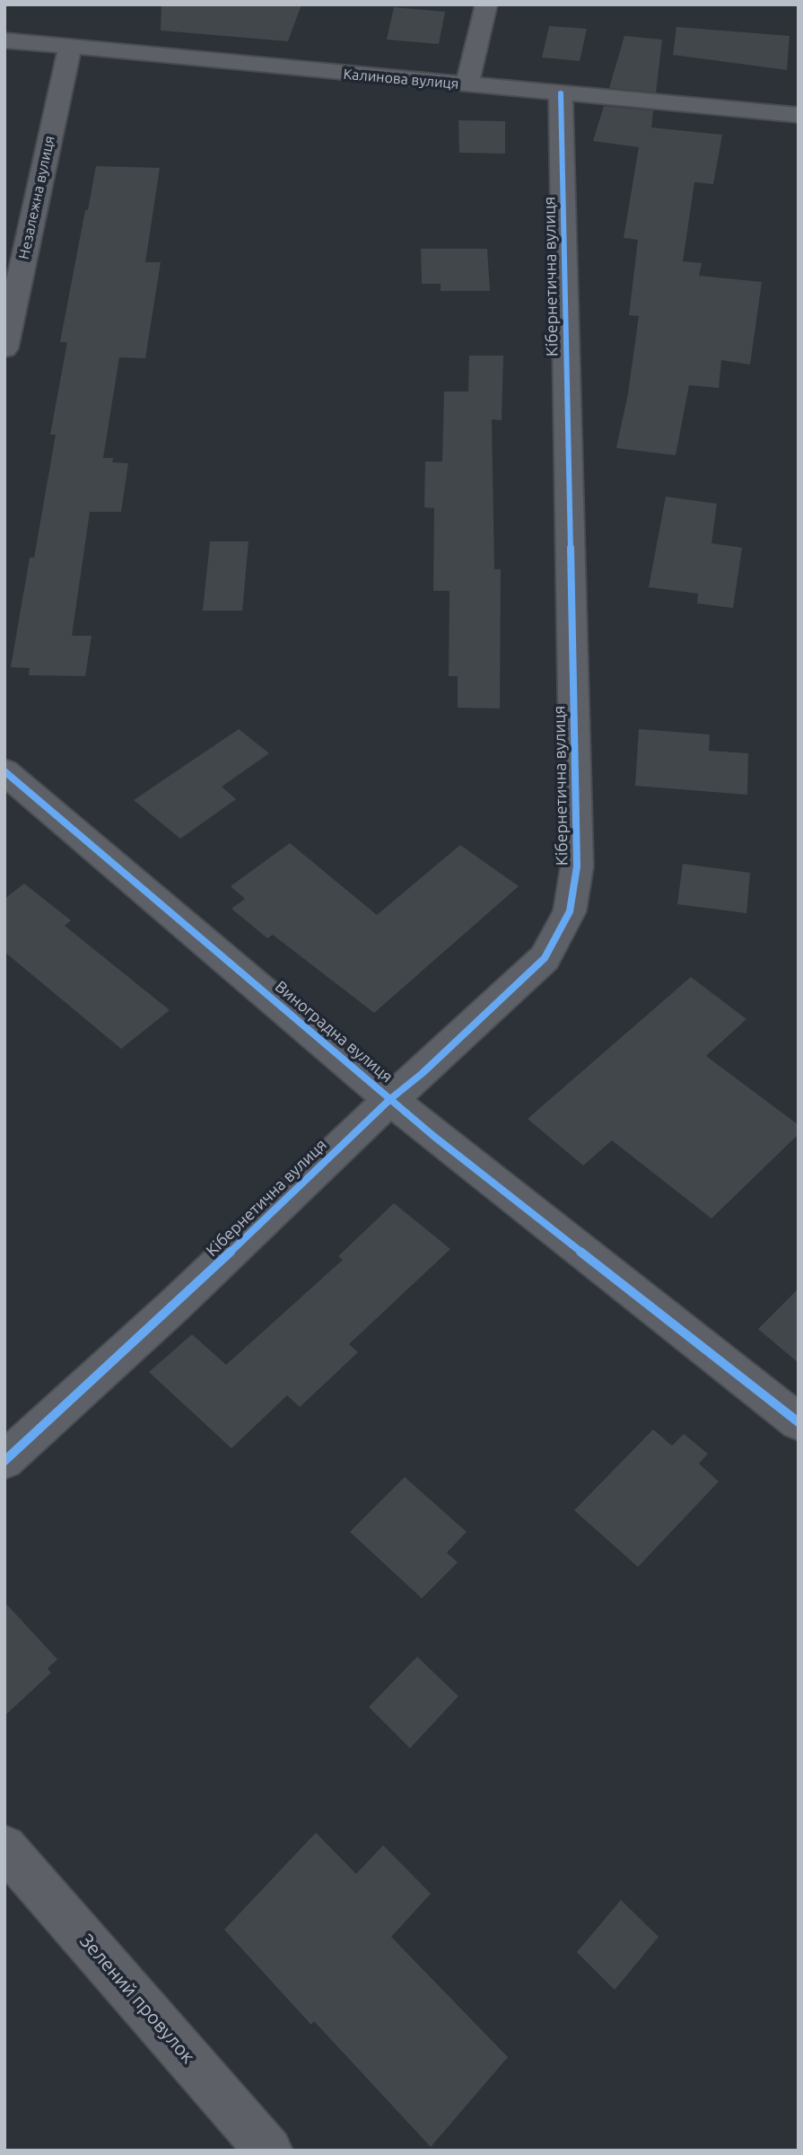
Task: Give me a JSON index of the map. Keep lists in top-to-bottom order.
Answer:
{
  "streets": {
    "street": [
      "Калинова вулиця",
      "Незалежна вулиця",
      "Кібернетична вулиця",
      "Виноградна вулиця",
      "Зелений провулок"
    ]
  },
  "crossings": [
    ["Калинова вулиця", "Незалежна вулиця"],
    ["Калинова вулиця", "Кібернетична вулиця"],
    ["Кібернетична вулиця", "Виноградна вулиця"]
  ]
}
